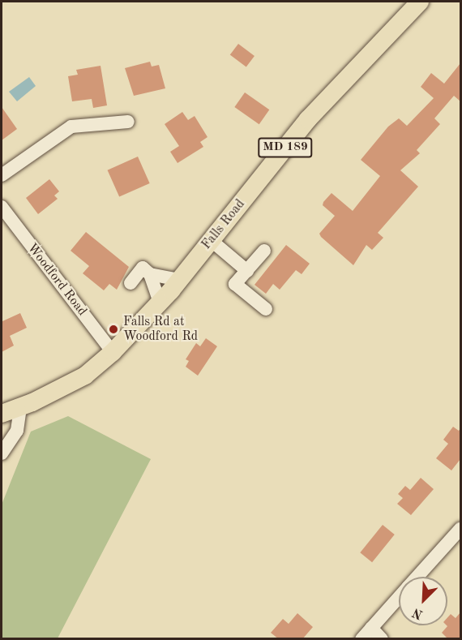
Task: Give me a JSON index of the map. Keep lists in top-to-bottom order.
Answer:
{
  "streets": {
    "main road": ["MD 189", "Falls Road"],
    "street": ["Woodford Road"]
  },
  "crossings": [
    ["Falls Road", "Woodford Road"]
  ],
  "places": ["Falls Rd at Woodford Rd"],
  "north": "bottom left"
}
